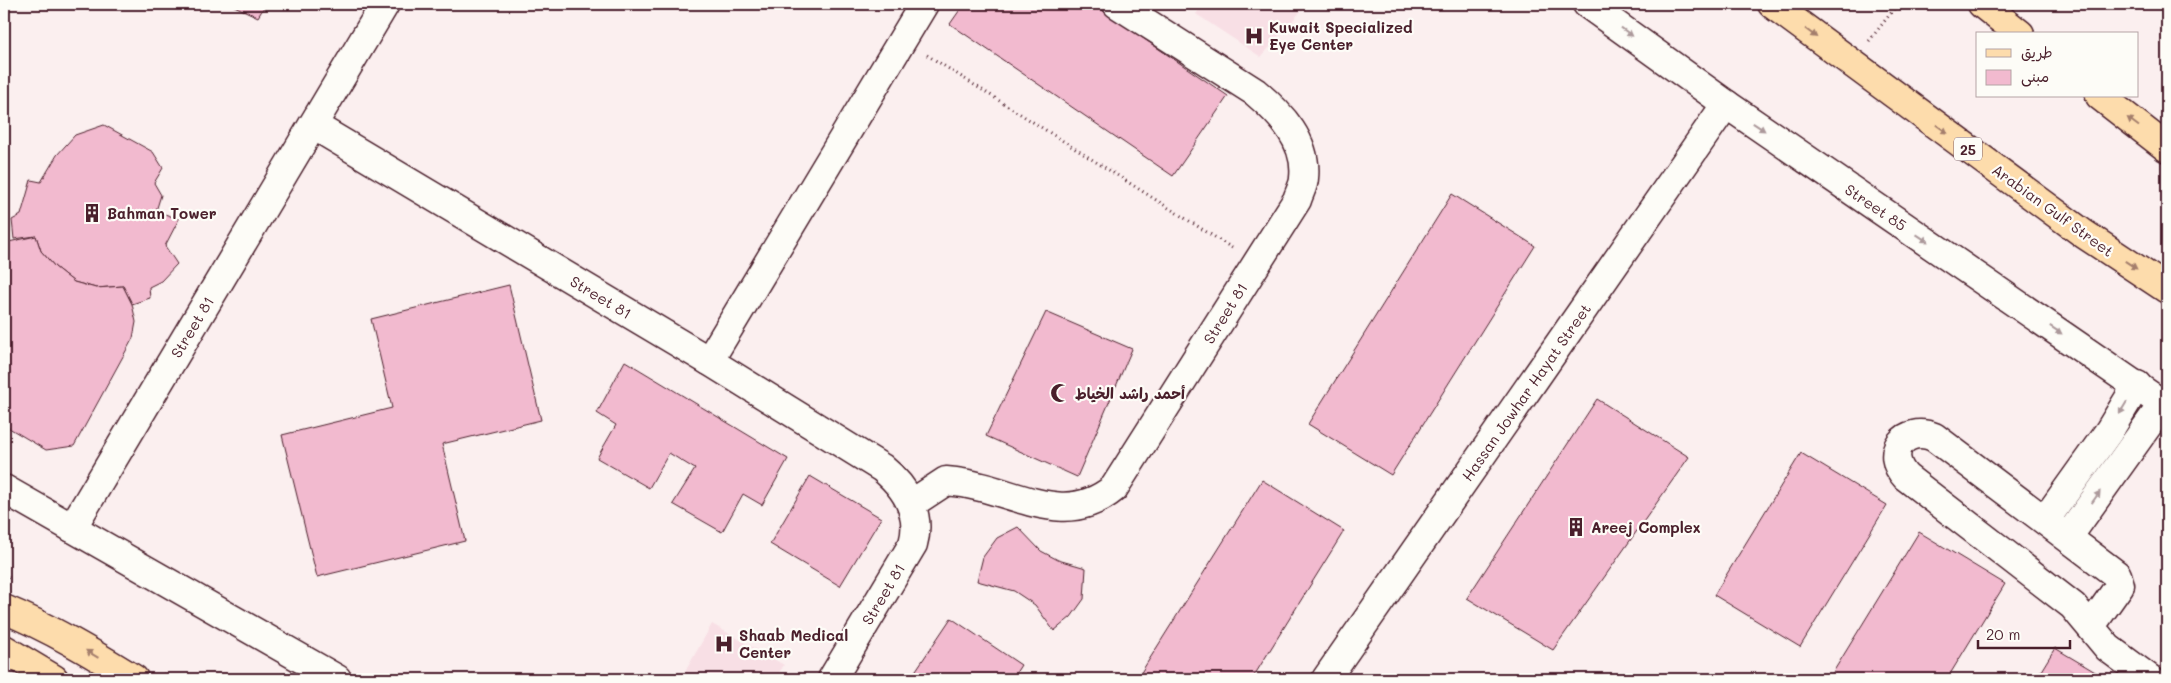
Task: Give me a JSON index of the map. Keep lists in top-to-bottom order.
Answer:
{
  "streets": {
    "main road": ["25", "Arabian Gulf Street"],
    "street": ["Street 85", "Street 81", "Hassan Jowhar Hayat Street"]
  },
  "crossings": [
    ["Street 85", "Hassan Jowhar Hayat Street"]
  ],
  "one_way": ["Street 85", "Arabian Gulf Street"],
  "places": {
    "hospital": ["Kuwait Specialized Eye Center", "Shaab Medical Center"],
    "building": ["Bahman Tower", "Areej Complex"],
    "mosque": ["أحمد راشد الخياط"]
  },
  "legend": ["طريق", "مبنى"],
  "scale_bar": "20 m"
}
